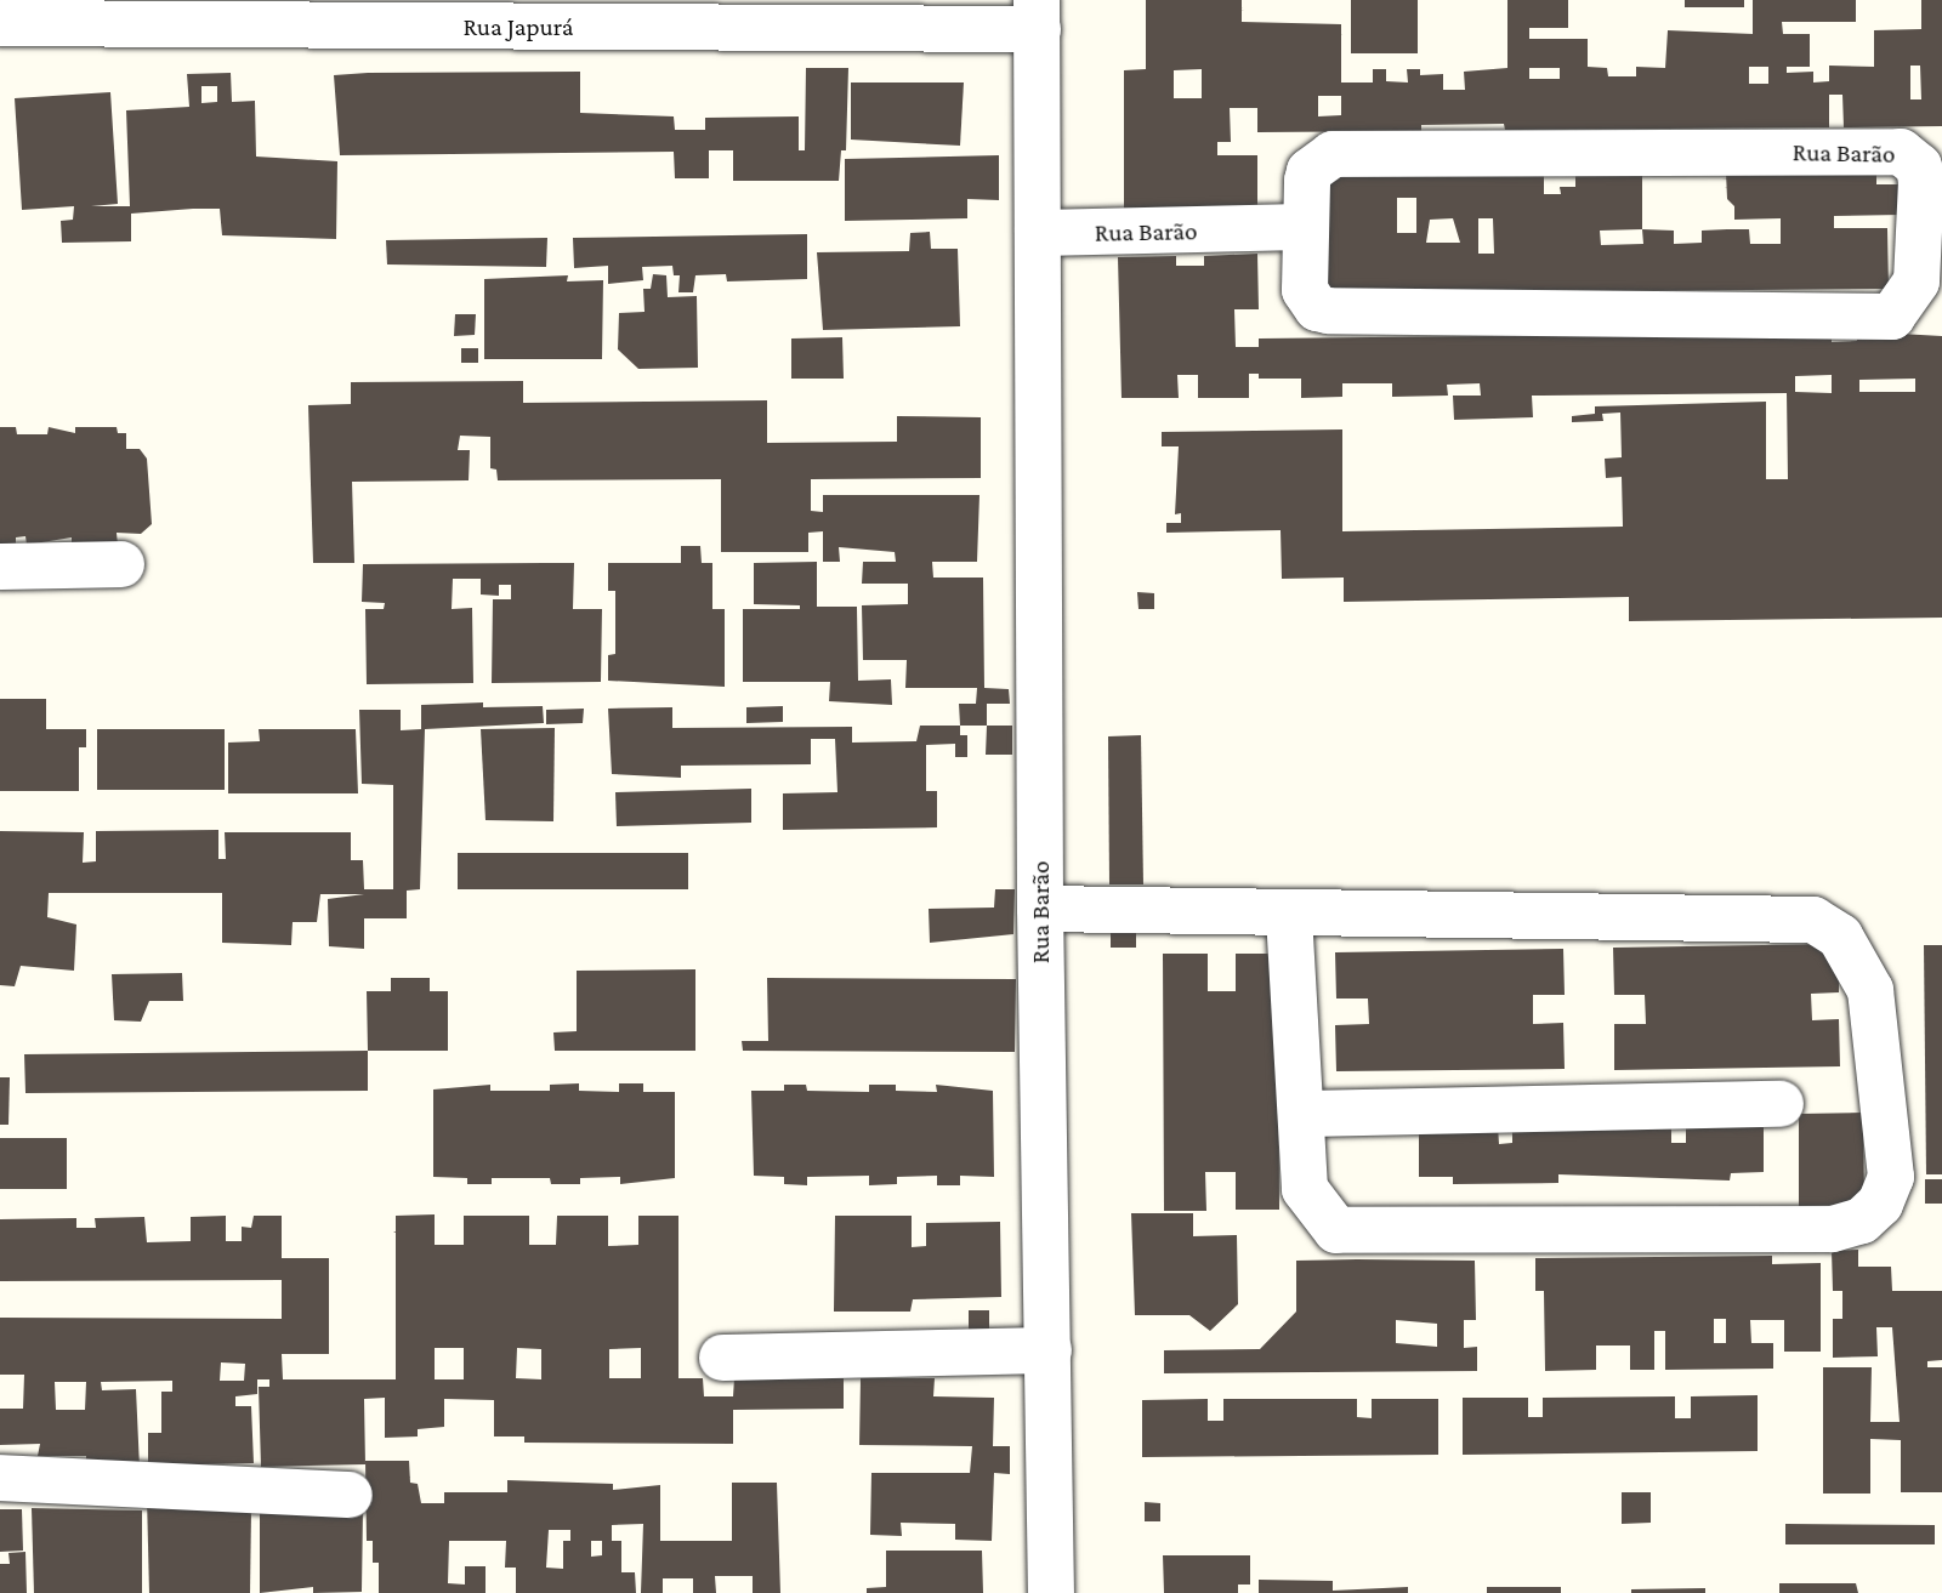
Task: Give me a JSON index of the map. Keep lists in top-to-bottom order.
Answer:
{
  "streets": {
    "street": ["Rua Japurá", "Rua Barão"]
  },
  "crossings": [
    ["Rua Japurá", "Rua Barão"]
  ]
}
